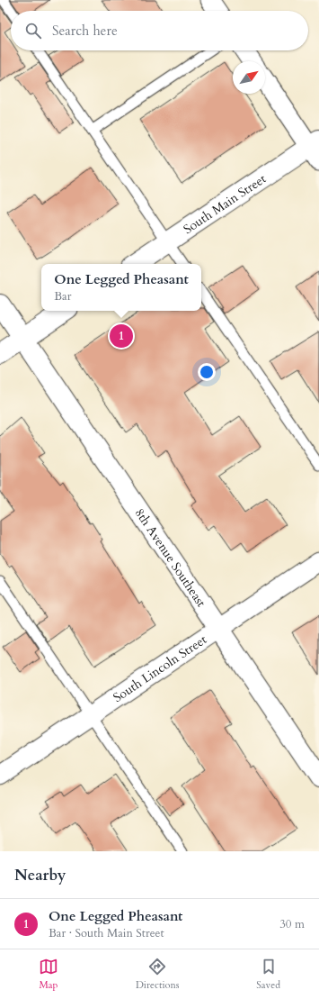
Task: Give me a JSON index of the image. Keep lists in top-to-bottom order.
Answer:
{
  "streets": {
    "street": ["South Main Street", "8th Avenue Southeast", "South Lincoln Street"]
  },
  "crossings": [
    ["8th Avenue Southeast", "South Lincoln Street"]
  ],
  "north": "top right",
  "page": {
    "search": "Search here",
    "popup": ["One Legged Pheasant", "Bar"],
    "pins": "1",
    "heading": "Nearby",
    "list": [
      {
        "mark": "1",
        "name": "One Legged Pheasant",
        "note": "Bar · South Main Street",
        "value": "30 m"
      }
    ],
    "nav": ["Map", "Directions", "Saved"]
  }
}
